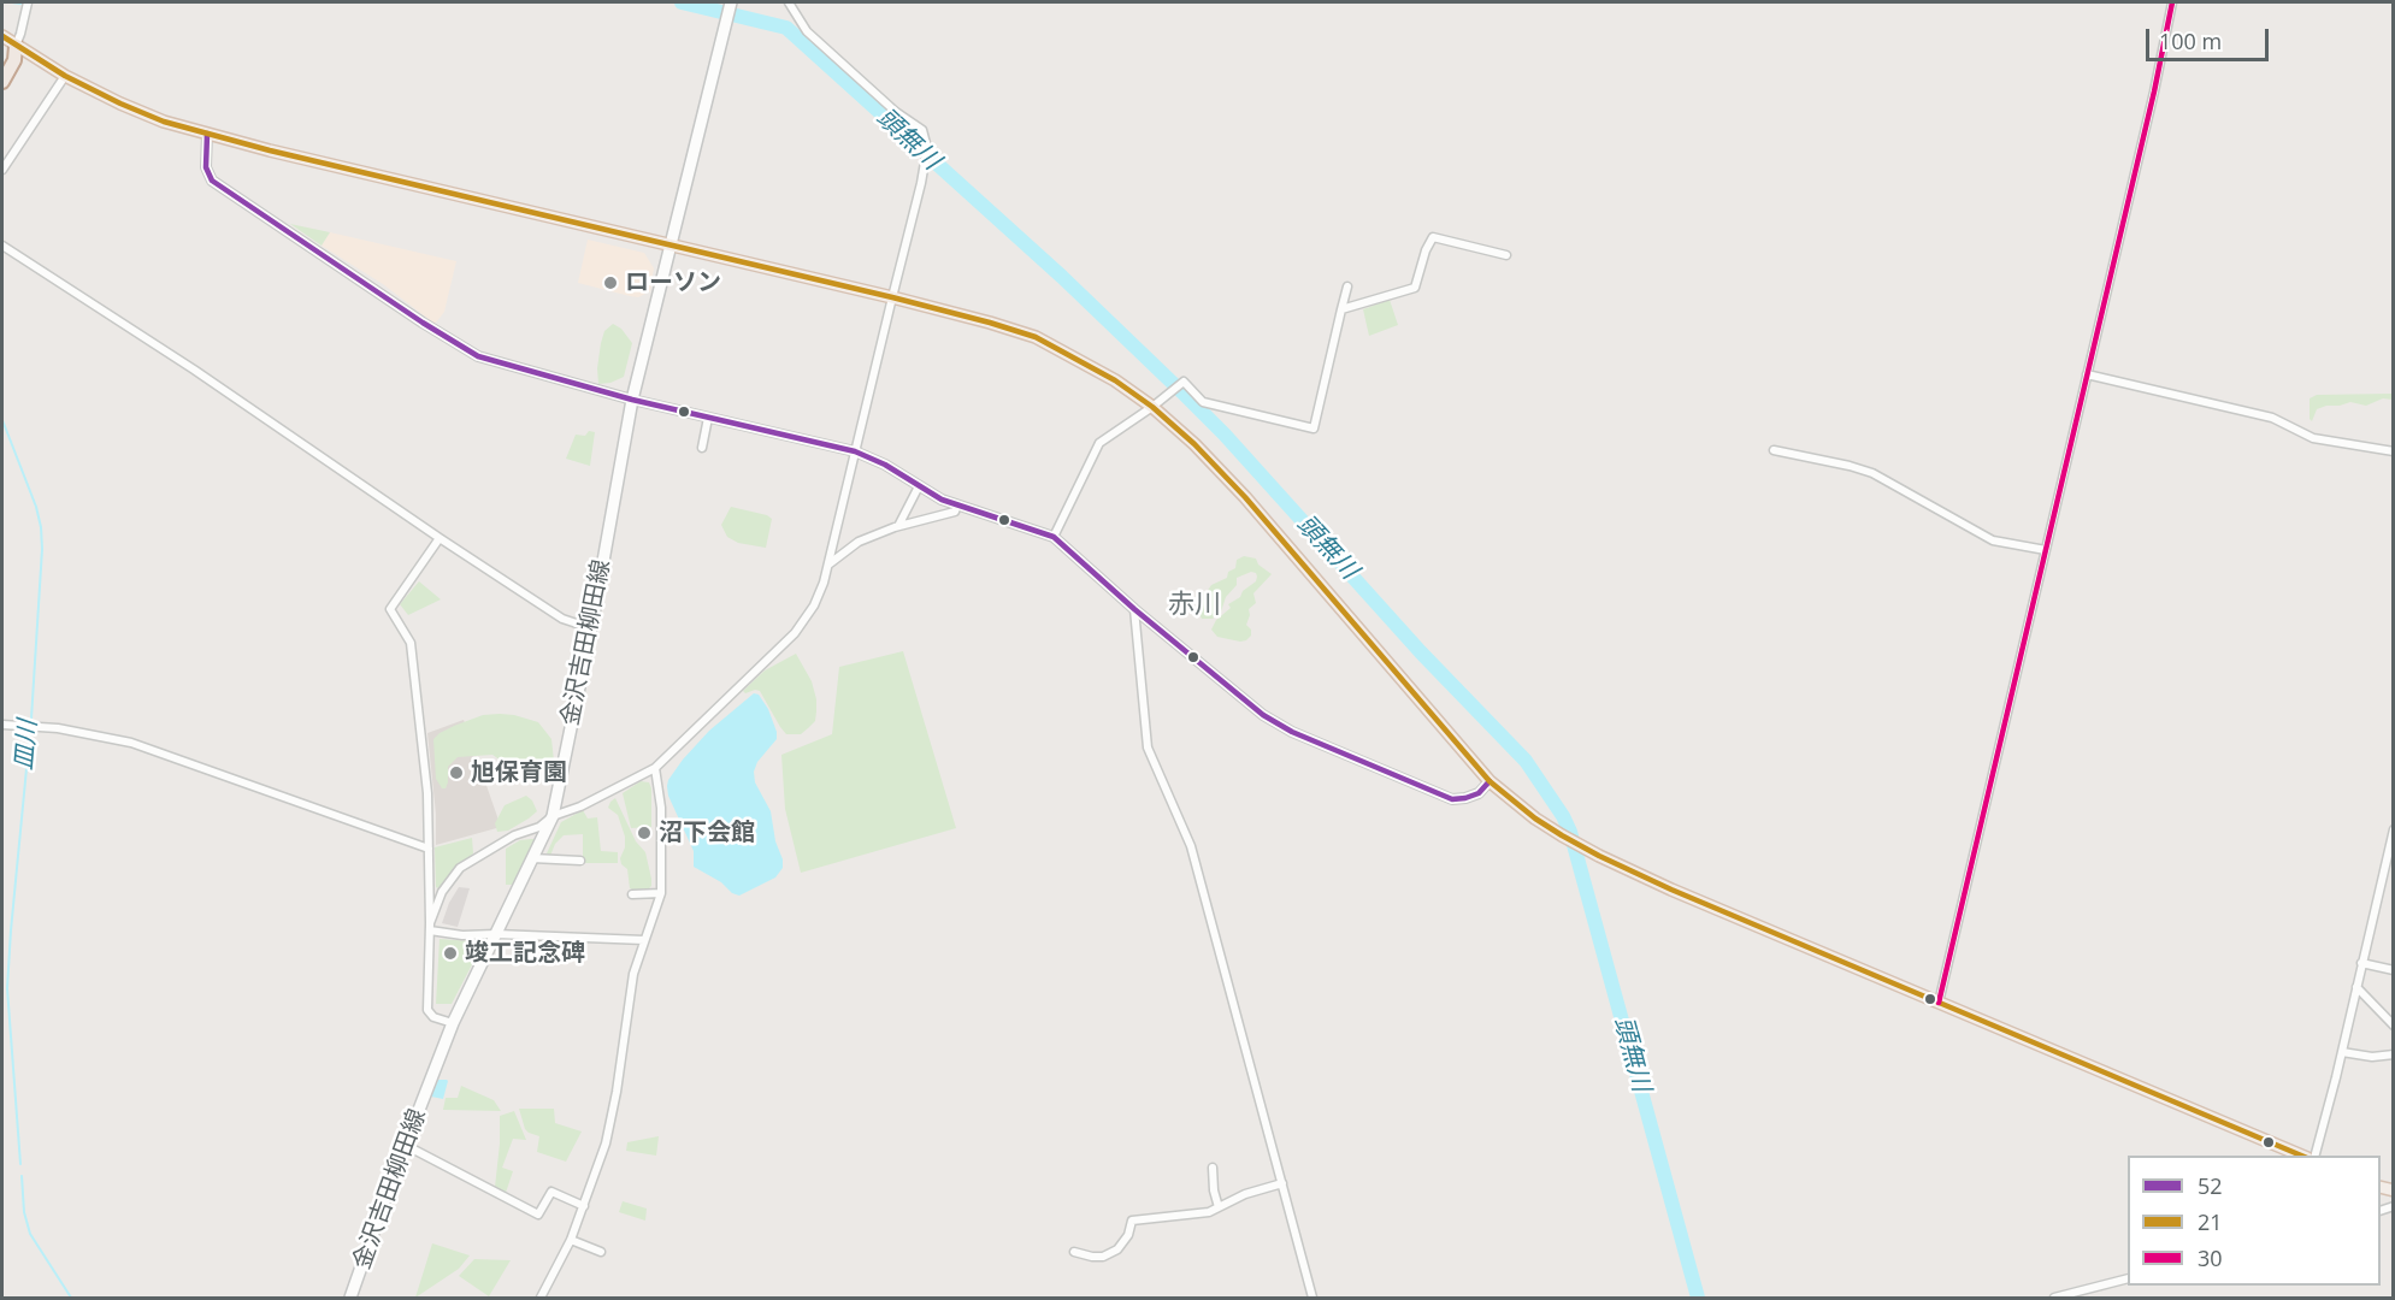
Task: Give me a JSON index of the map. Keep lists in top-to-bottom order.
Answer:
{
  "streets": {
    "main road": ["金沢吉田柳田線"]
  },
  "districts": ["赤川"],
  "water": ["頭無川", "皿川"],
  "places": [
    "ローソン",
    "旭保育園",
    "沼下会館",
    "竣工記念碑"
  ],
  "lines": ["transit line 30", "transit line 21", "transit line 52"],
  "legend": ["52", "21", "30"],
  "scale_bar": "100 m"
}
